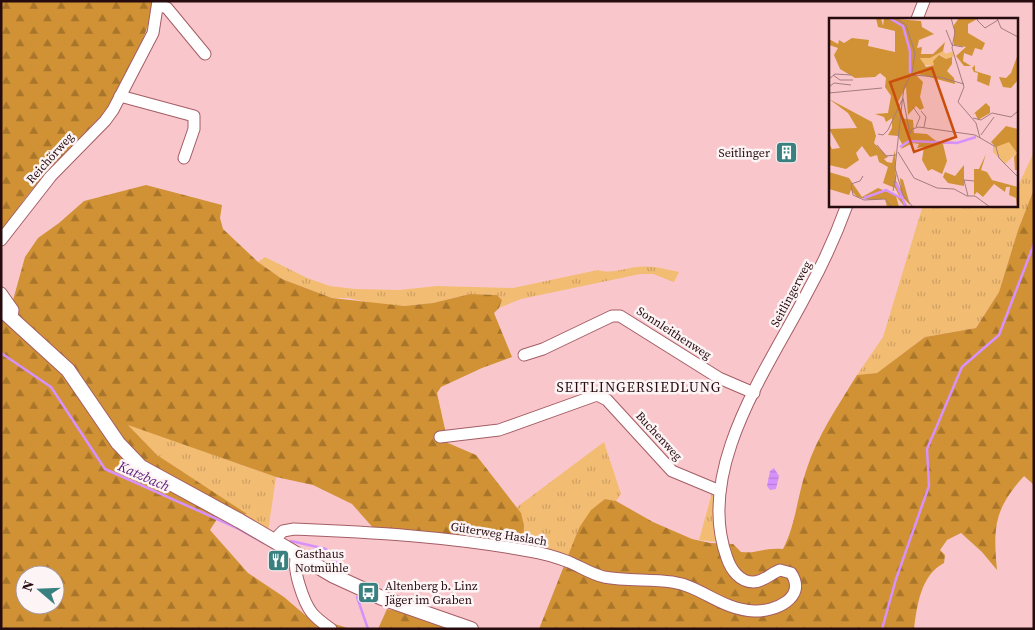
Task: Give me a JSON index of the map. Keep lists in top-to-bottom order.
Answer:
{
  "streets": {
    "street": [
      "Reichörweg",
      "Seitlingerweg",
      "Sonnleithenweg",
      "Buchenweg",
      "Güterweg Haslach"
    ]
  },
  "crossings": [
    ["Seitlingerweg", "Sonnleithenweg"],
    ["Seitlingerweg", "Güterweg Haslach"],
    ["Sonnleithenweg", "Güterweg Haslach"],
    ["Buchenweg", "Güterweg Haslach"]
  ],
  "districts": ["SEITLINGERSIEDLUNG"],
  "water": ["Katzbach"],
  "places": {
    "building": ["Seitlinger"],
    "restaurant": ["Gasthaus Notmühle"],
    "bus stop": ["Altenberg b. Linz Jäger im Graben"]
  },
  "north": "left"
}
